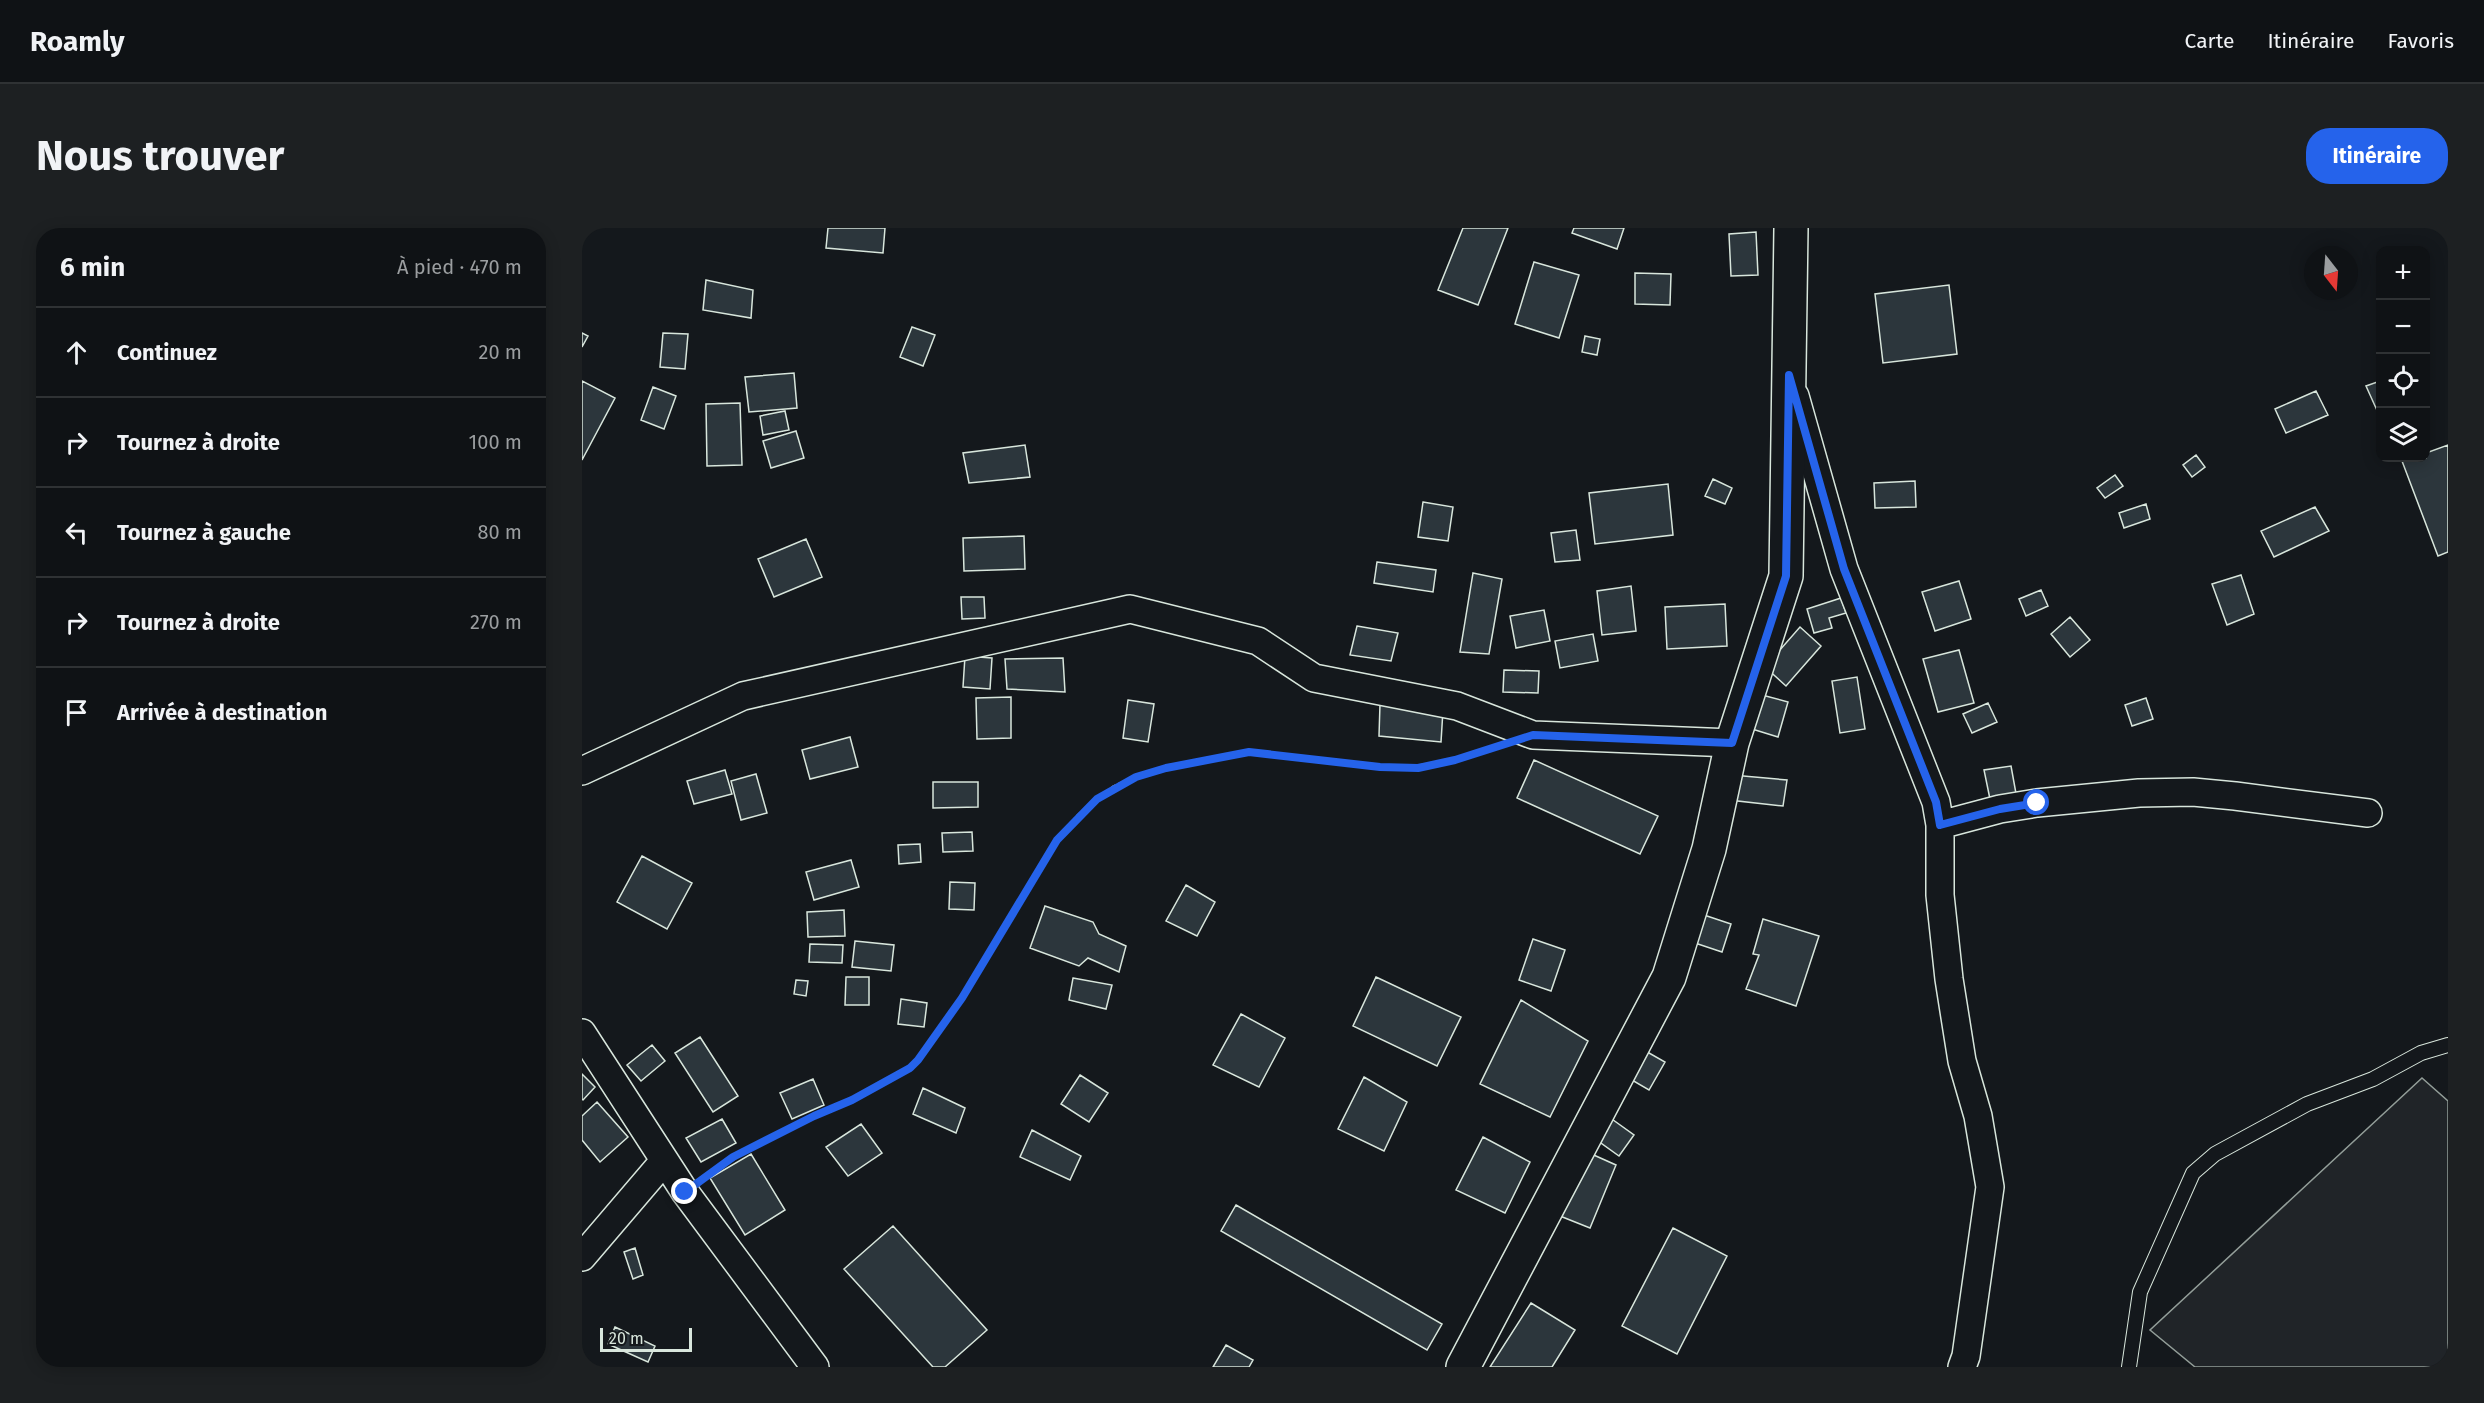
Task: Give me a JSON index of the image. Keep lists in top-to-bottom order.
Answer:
{
  "scale_bar": "20 m",
  "north": "bottom",
  "page": {
    "header": "Roamly",
    "nav": ["Carte", "Itinéraire", "Favoris"],
    "buttons": "Itinéraire",
    "title": "Nous trouver",
    "heading": ["6 min", "À pied · 470 m"],
    "map_buttons": ["+", "−"],
    "list": [
      ["Continuez", "20 m"],
      ["Tournez à droite", "100 m"],
      ["Tournez à gauche", "80 m"],
      ["Tournez à droite", "270 m"],
      "Arrivée à destination"
    ],
    "scale": "20 m"
  }
}
